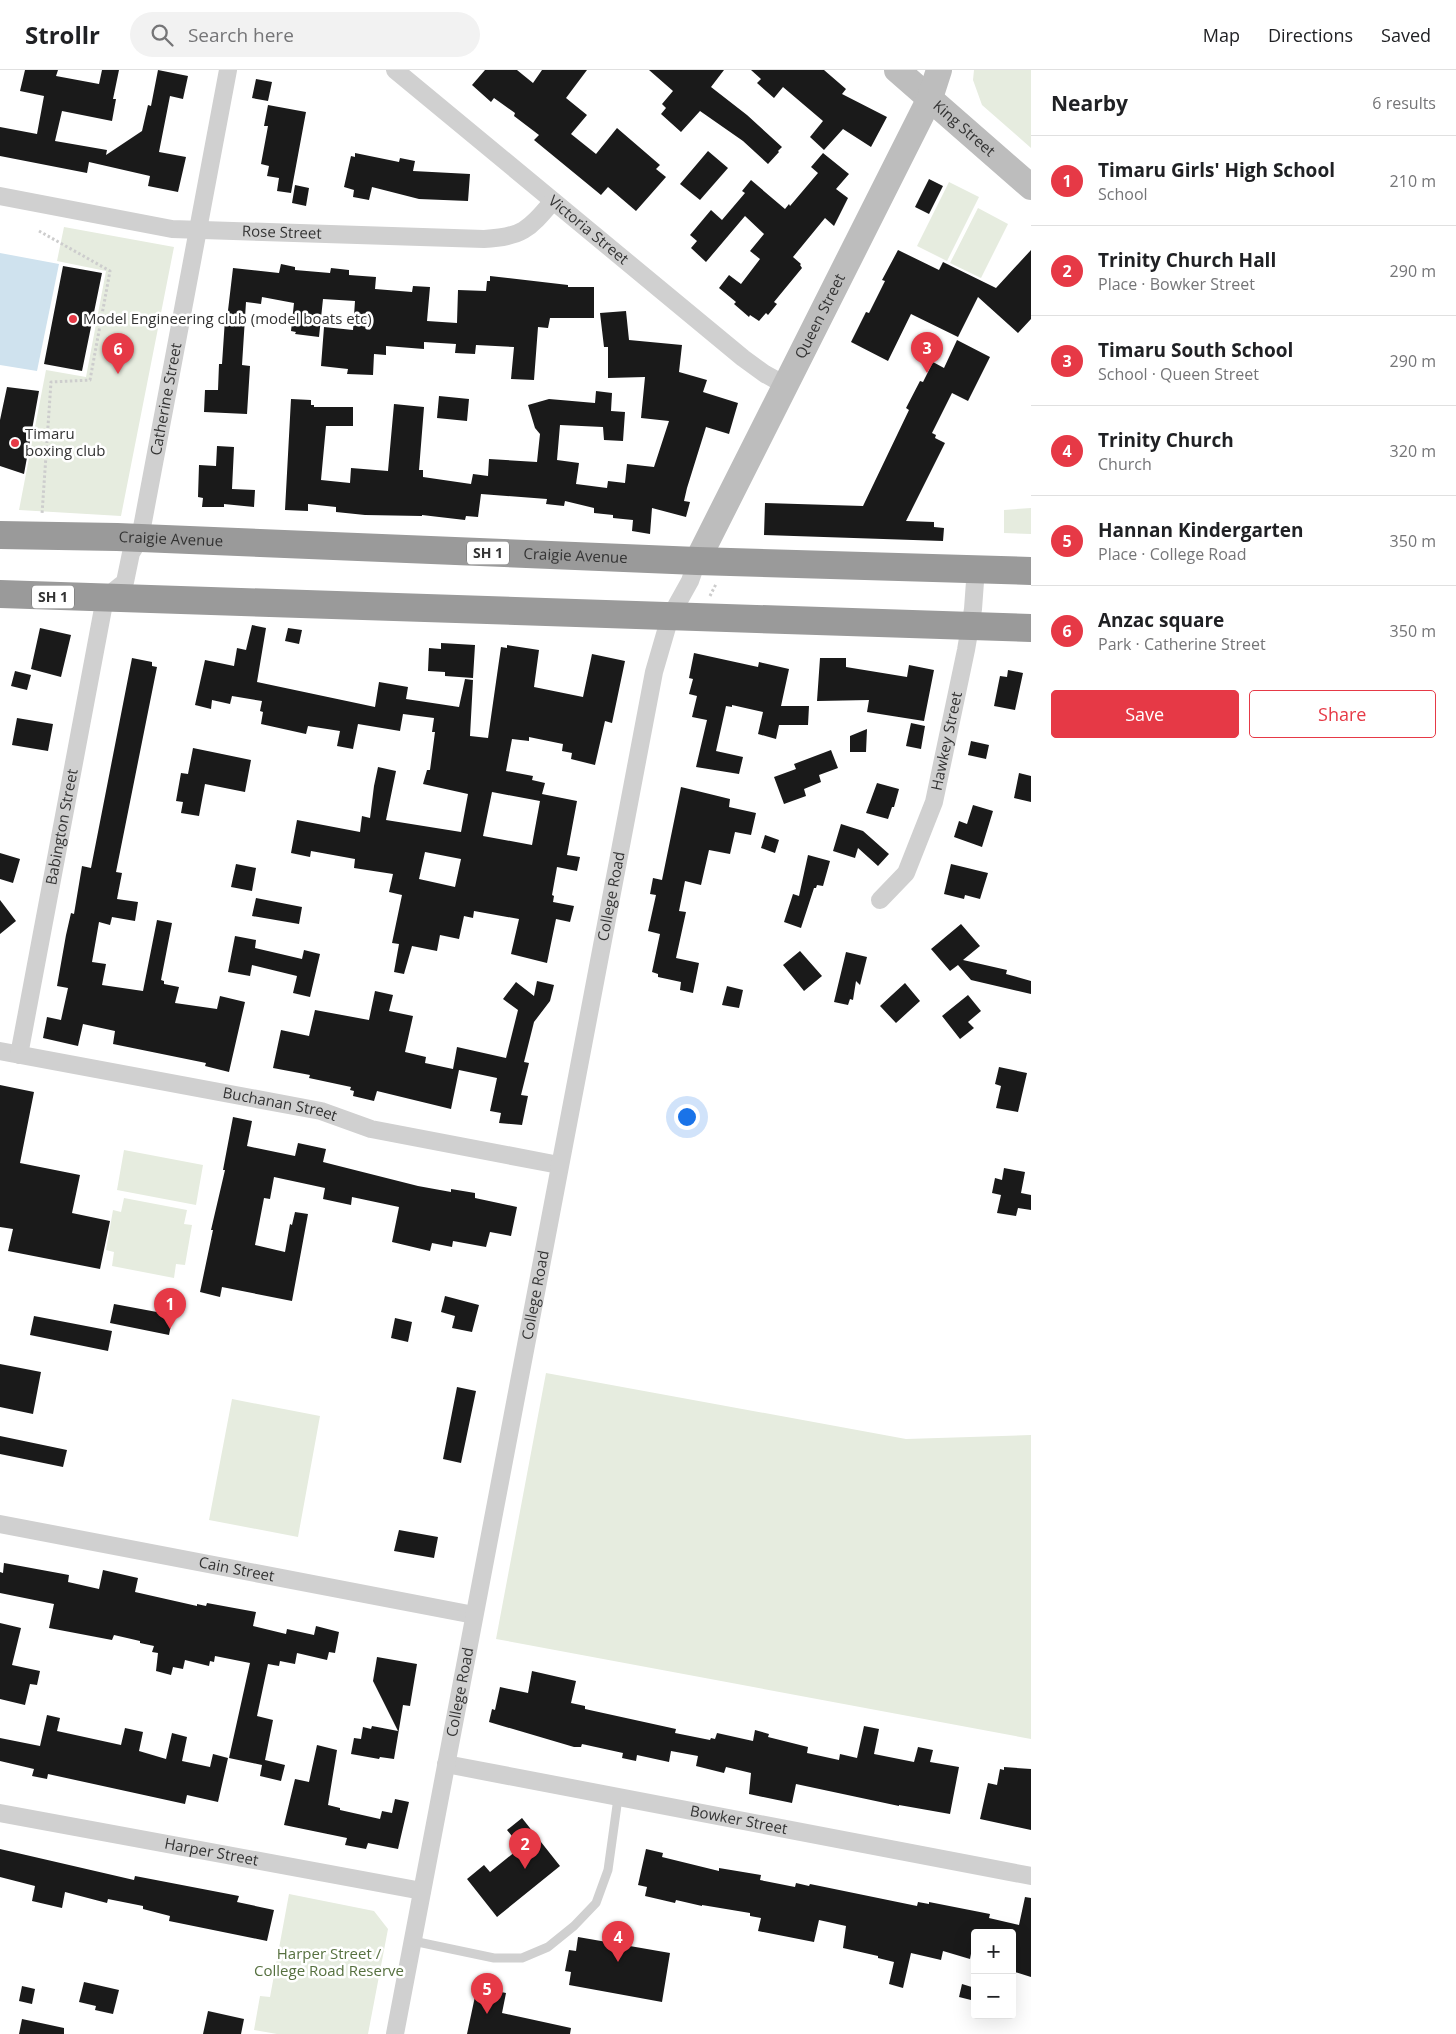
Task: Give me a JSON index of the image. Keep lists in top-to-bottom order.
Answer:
{
  "streets": {
    "highway": ["Craigie Avenue", "SH 1"],
    "street": [
      "King Street",
      "Victoria Street",
      "Rose Street",
      "Queen Street",
      "Catherine Street",
      "Hawkey Street",
      "Babington Street",
      "College Road",
      "Buchanan Street",
      "Cain Street",
      "Bowker Street",
      "Harper Street"
    ]
  },
  "crossings": [
    ["King Street", "Queen Street"],
    ["Victoria Street", "Rose Street"],
    ["Victoria Street", "Queen Street"],
    ["Rose Street", "Catherine Street"],
    ["Queen Street", "Craigie Avenue"],
    ["Queen Street", "College Road"],
    ["Catherine Street", "Craigie Avenue"],
    ["Catherine Street", "SH 1"],
    ["Catherine Street", "Babington Street"],
    ["Craigie Avenue", "Hawkey Street"],
    ["Craigie Avenue", "College Road"],
    ["SH 1", "Hawkey Street"],
    ["SH 1", "Babington Street"],
    ["SH 1", "College Road"],
    ["Babington Street", "Buchanan Street"],
    ["College Road", "Buchanan Street"],
    ["College Road", "Cain Street"],
    ["College Road", "Bowker Street"],
    ["College Road", "Harper Street"]
  ],
  "parks": ["Harper Street / College Road Reserve"],
  "places": ["Model Engineering club (model boats etc)", "Timaru boxing club"],
  "page": {
    "header": "Strollr",
    "search": "Search here",
    "nav": ["Map", "Directions", "Saved"],
    "heading": ["Nearby", "6 results"],
    "list": [
      {
        "mark": "1",
        "name": "Timaru Girls' High School",
        "note": "School",
        "value": "210 m"
      },
      {
        "mark": "2",
        "name": "Trinity Church Hall",
        "note": "Place · Bowker Street",
        "value": "290 m"
      },
      {
        "mark": "3",
        "name": "Timaru South School",
        "note": "School · Queen Street",
        "value": "290 m"
      },
      {
        "mark": "4",
        "name": "Trinity Church",
        "note": "Church",
        "value": "320 m"
      },
      {
        "mark": "5",
        "name": "Hannan Kindergarten",
        "note": "Place · College Road",
        "value": "350 m"
      },
      {
        "mark": "6",
        "name": "Anzac square",
        "note": "Park · Catherine Street",
        "value": "350 m"
      }
    ],
    "pins": [
      "3",
      "6",
      "1",
      "2",
      "4",
      "5"
    ],
    "buttons": ["Save", "Share"],
    "map_buttons": ["+", "−"]
  }
}
